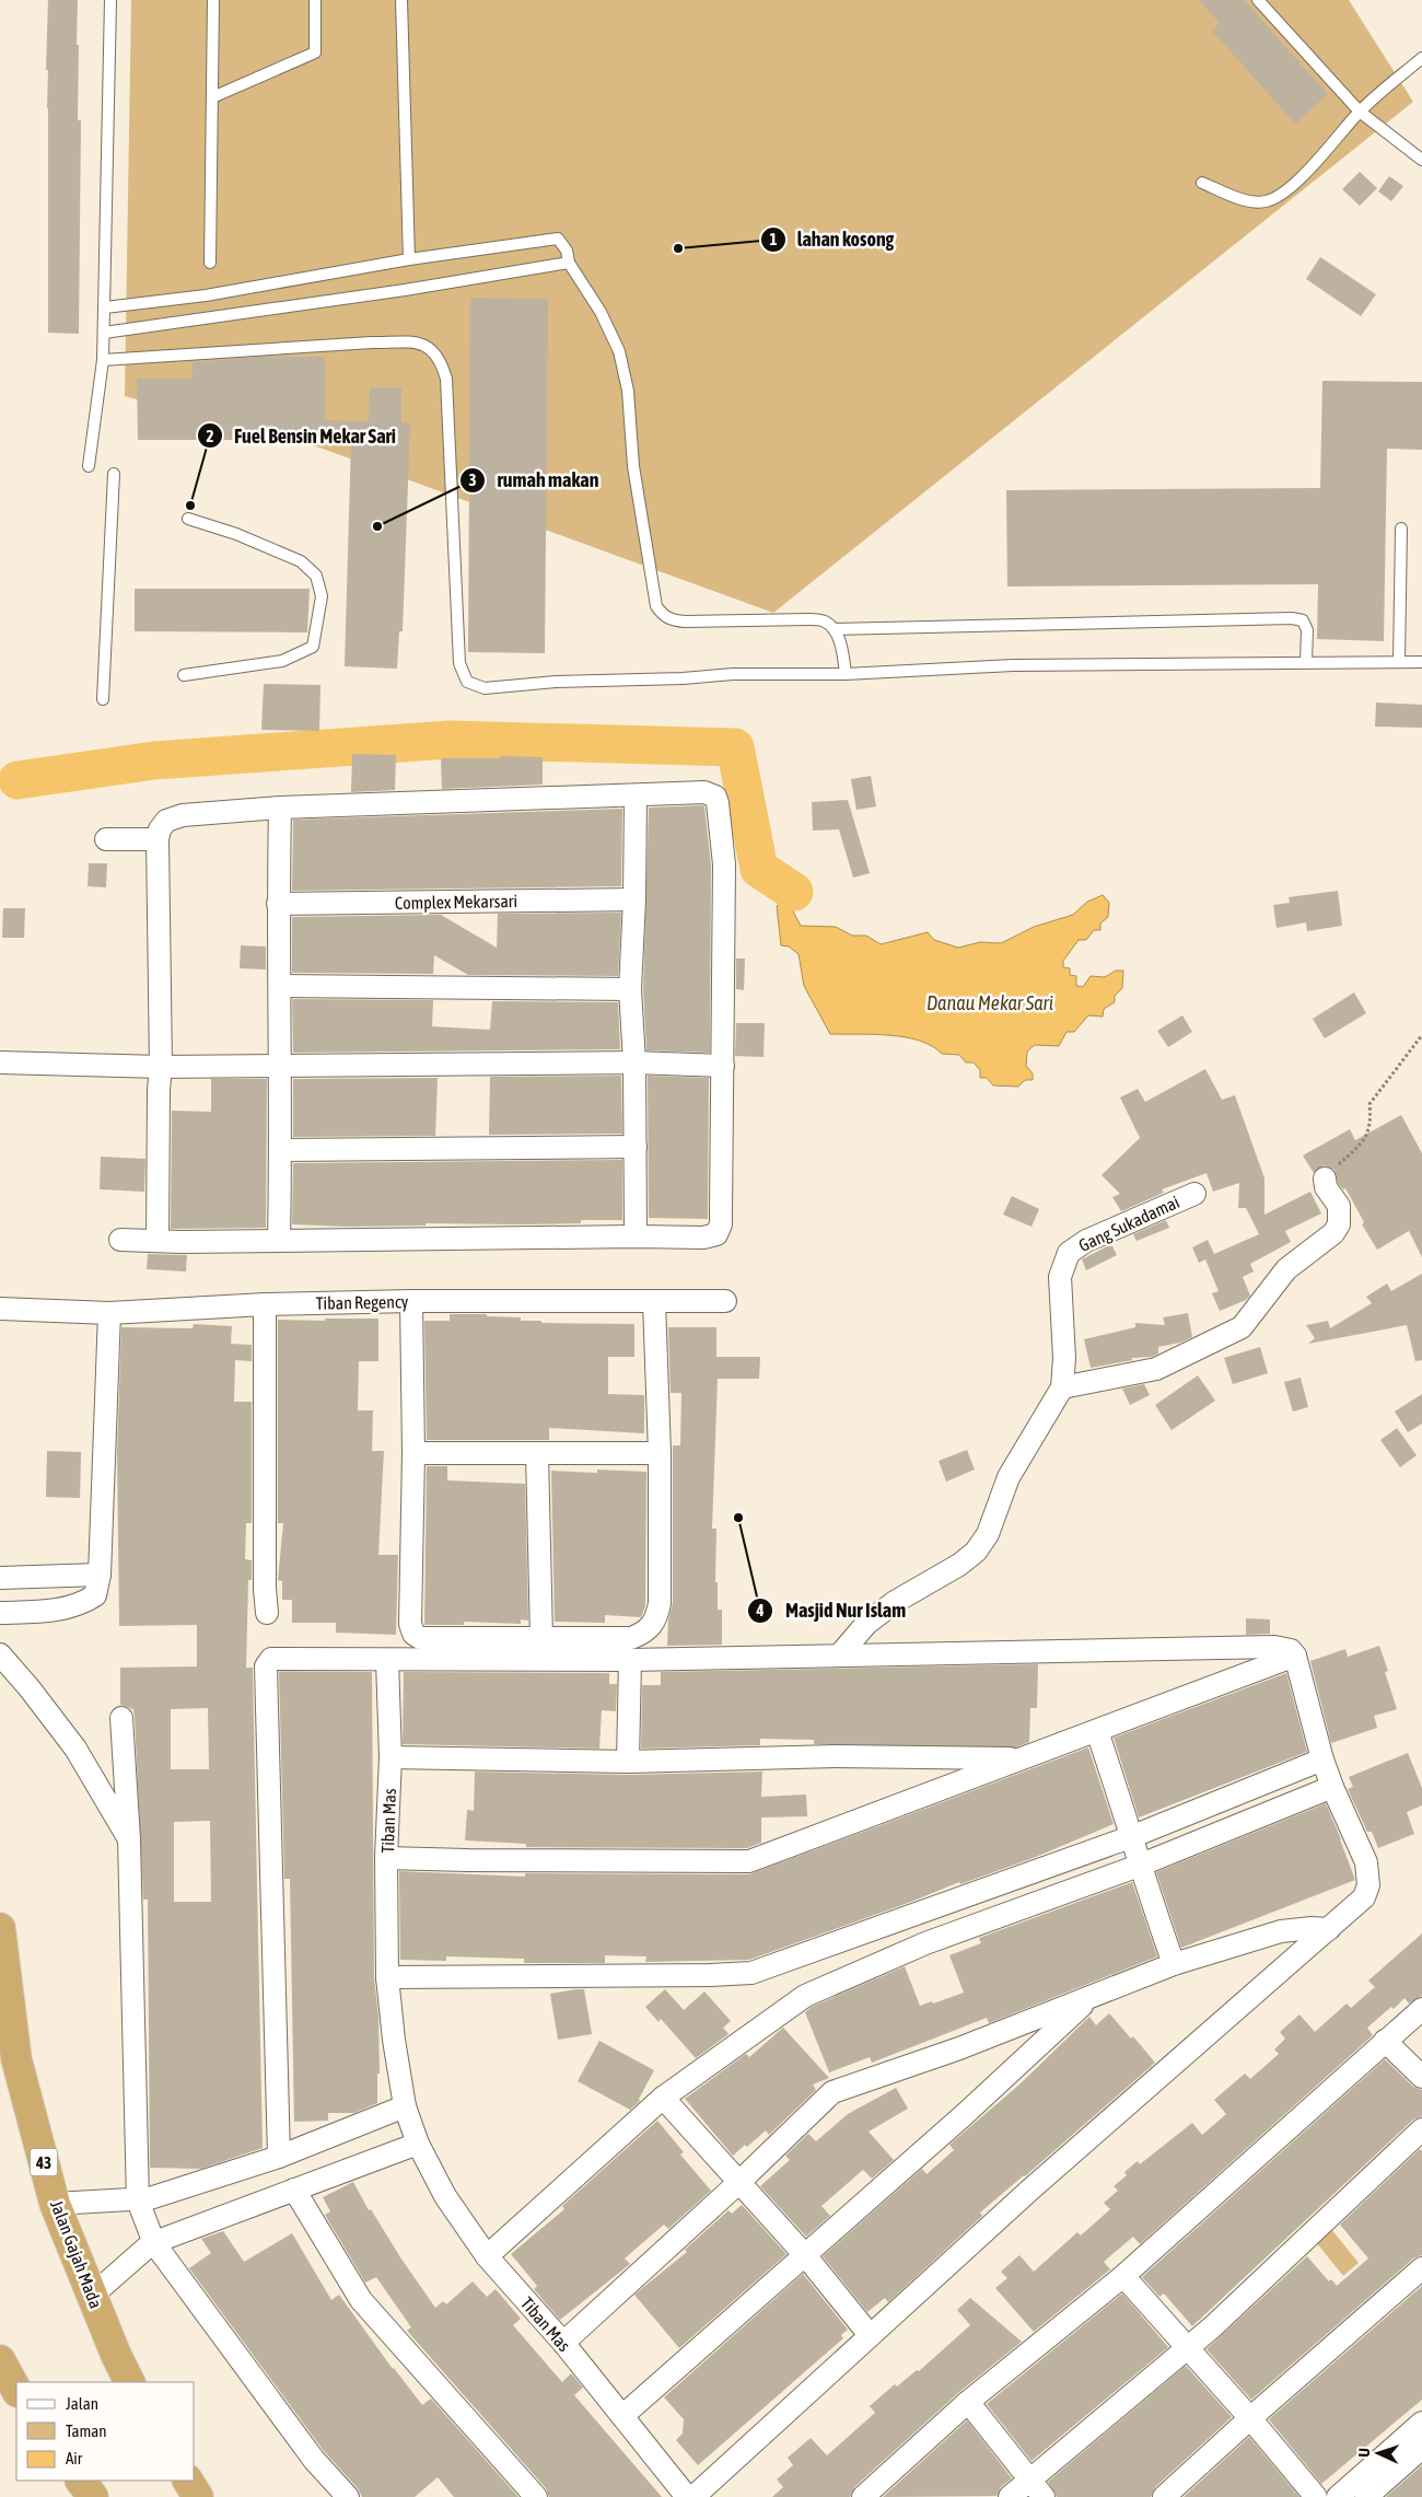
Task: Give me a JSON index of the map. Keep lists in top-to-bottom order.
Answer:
{
  "streets": {
    "highway": ["43", "Jalan Gajah Mada"],
    "street": [
      "Complex Mekarsari",
      "Gang Sukadamai",
      "Tiban Regency",
      "Tiban Mas"
    ]
  },
  "water": ["Danau Mekar Sari"],
  "places": [
    "lahan kosong",
    "Fuel Bensin Mekar Sari",
    "rumah makan",
    "Masjid Nur Islam"
  ],
  "legend": ["Jalan", "Taman", "Air"],
  "north": "left"
}
